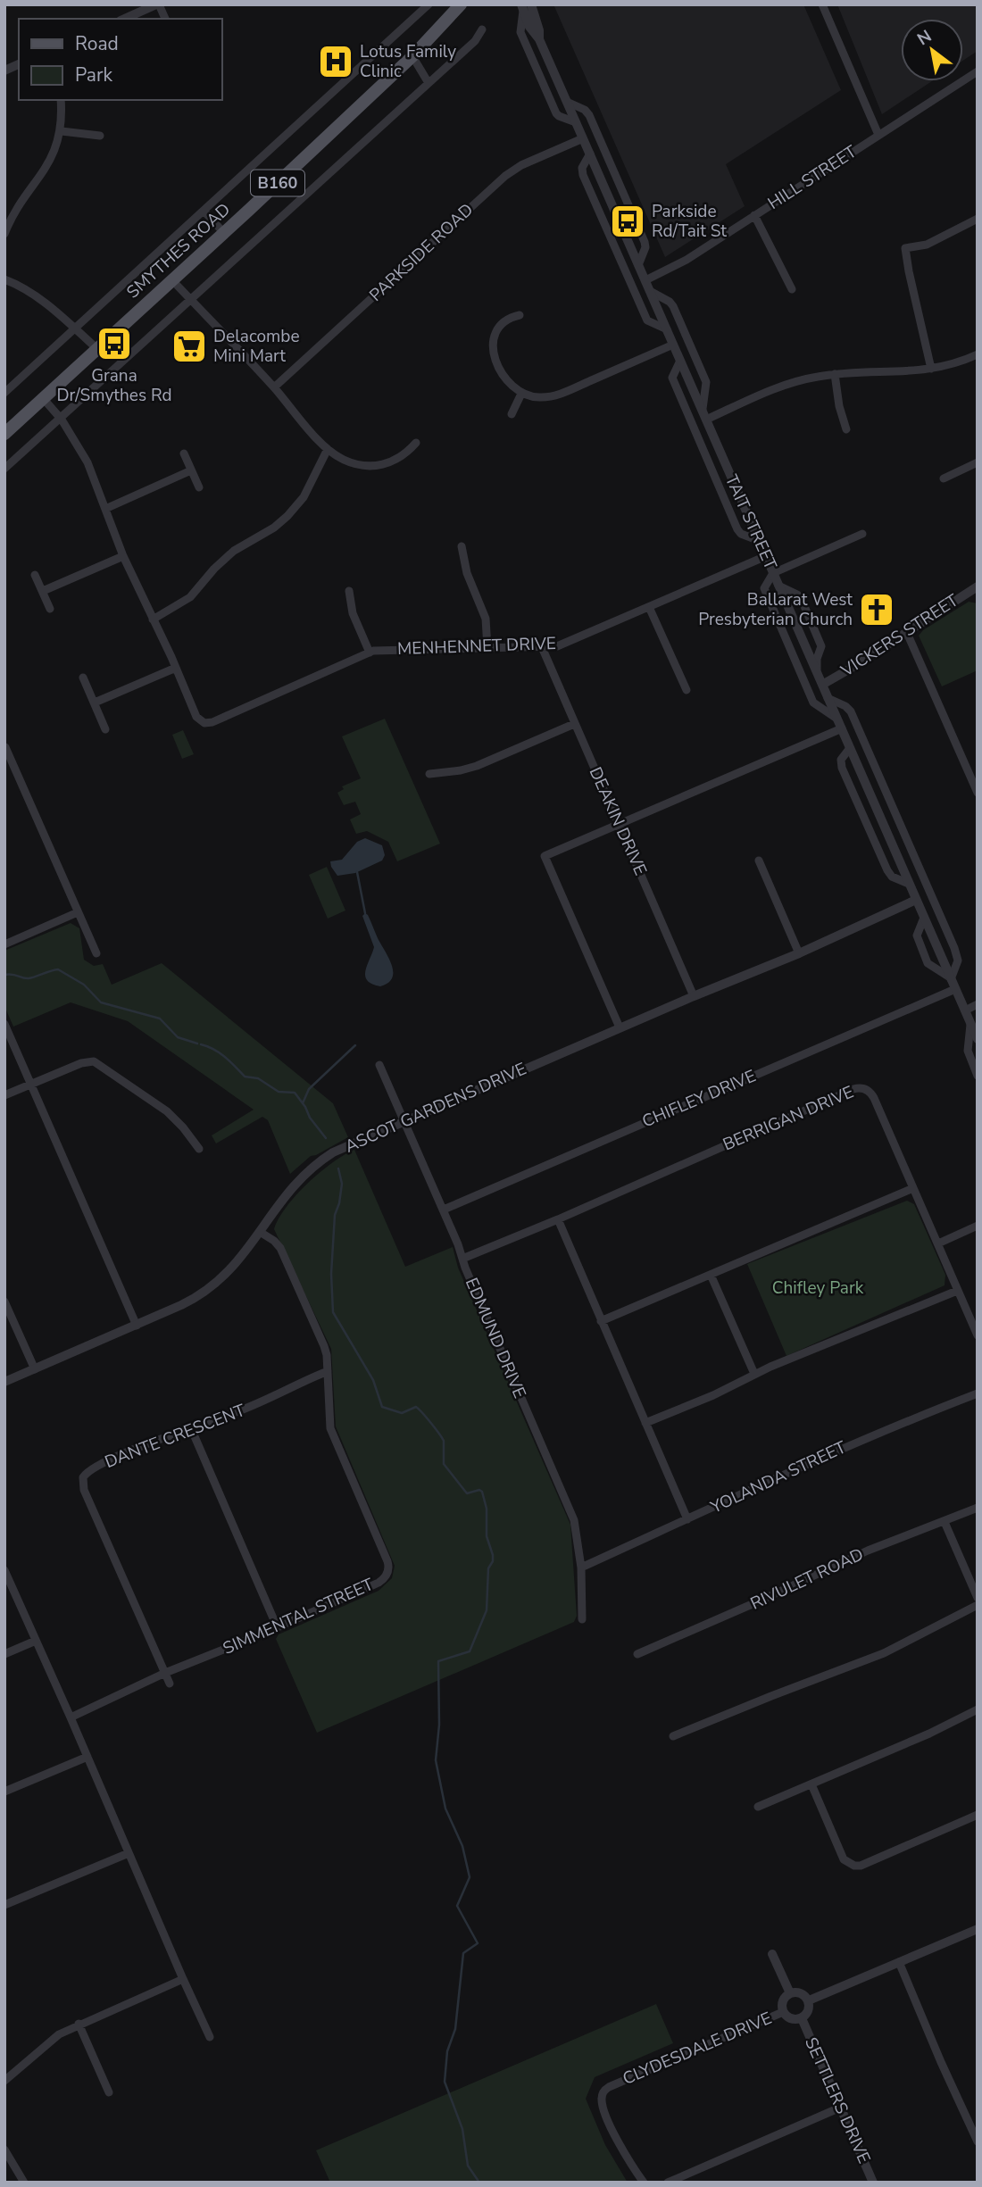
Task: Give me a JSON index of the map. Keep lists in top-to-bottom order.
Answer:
{
  "streets": {
    "main road": ["B160", "SMYTHES ROAD"],
    "street": [
      "HILL STREET",
      "PARKSIDE ROAD",
      "TAIT STREET",
      "VICKERS STREET",
      "MENHENNET DRIVE",
      "DEAKIN DRIVE",
      "CHIFLEY DRIVE",
      "ASCOT GARDENS DRIVE",
      "BERRIGAN DRIVE",
      "EDMUND DRIVE",
      "DANTE CRESCENT",
      "YOLANDA STREET",
      "RIVULET ROAD",
      "SIMMENTAL STREET",
      "CLYDESDALE DRIVE",
      "SETTLERS DRIVE"
    ]
  },
  "crossings": [
    ["HILL STREET", "TAIT STREET"],
    ["PARKSIDE ROAD", "TAIT STREET"],
    ["TAIT STREET", "VICKERS STREET"],
    ["TAIT STREET", "MENHENNET DRIVE"],
    ["TAIT STREET", "CHIFLEY DRIVE"],
    ["TAIT STREET", "ASCOT GARDENS DRIVE"],
    ["MENHENNET DRIVE", "DEAKIN DRIVE"],
    ["DEAKIN DRIVE", "ASCOT GARDENS DRIVE"],
    ["CHIFLEY DRIVE", "EDMUND DRIVE"],
    ["ASCOT GARDENS DRIVE", "EDMUND DRIVE"],
    ["ASCOT GARDENS DRIVE", "SIMMENTAL STREET"],
    ["BERRIGAN DRIVE", "EDMUND DRIVE"],
    ["EDMUND DRIVE", "YOLANDA STREET"],
    ["DANTE CRESCENT", "SIMMENTAL STREET"],
    ["CLYDESDALE DRIVE", "SETTLERS DRIVE"]
  ],
  "parks": ["Chifley Park"],
  "places": {
    "hospital": ["Lotus Family Clinic"],
    "bus stop": ["Parkside Rd/Tait St", "Grana Dr/Smythes Rd"],
    "supermarket": ["Delacombe Mini Mart"],
    "church": ["Ballarat West Presbyterian Church"]
  },
  "legend": ["Road", "Park"],
  "north": "top left"
}
